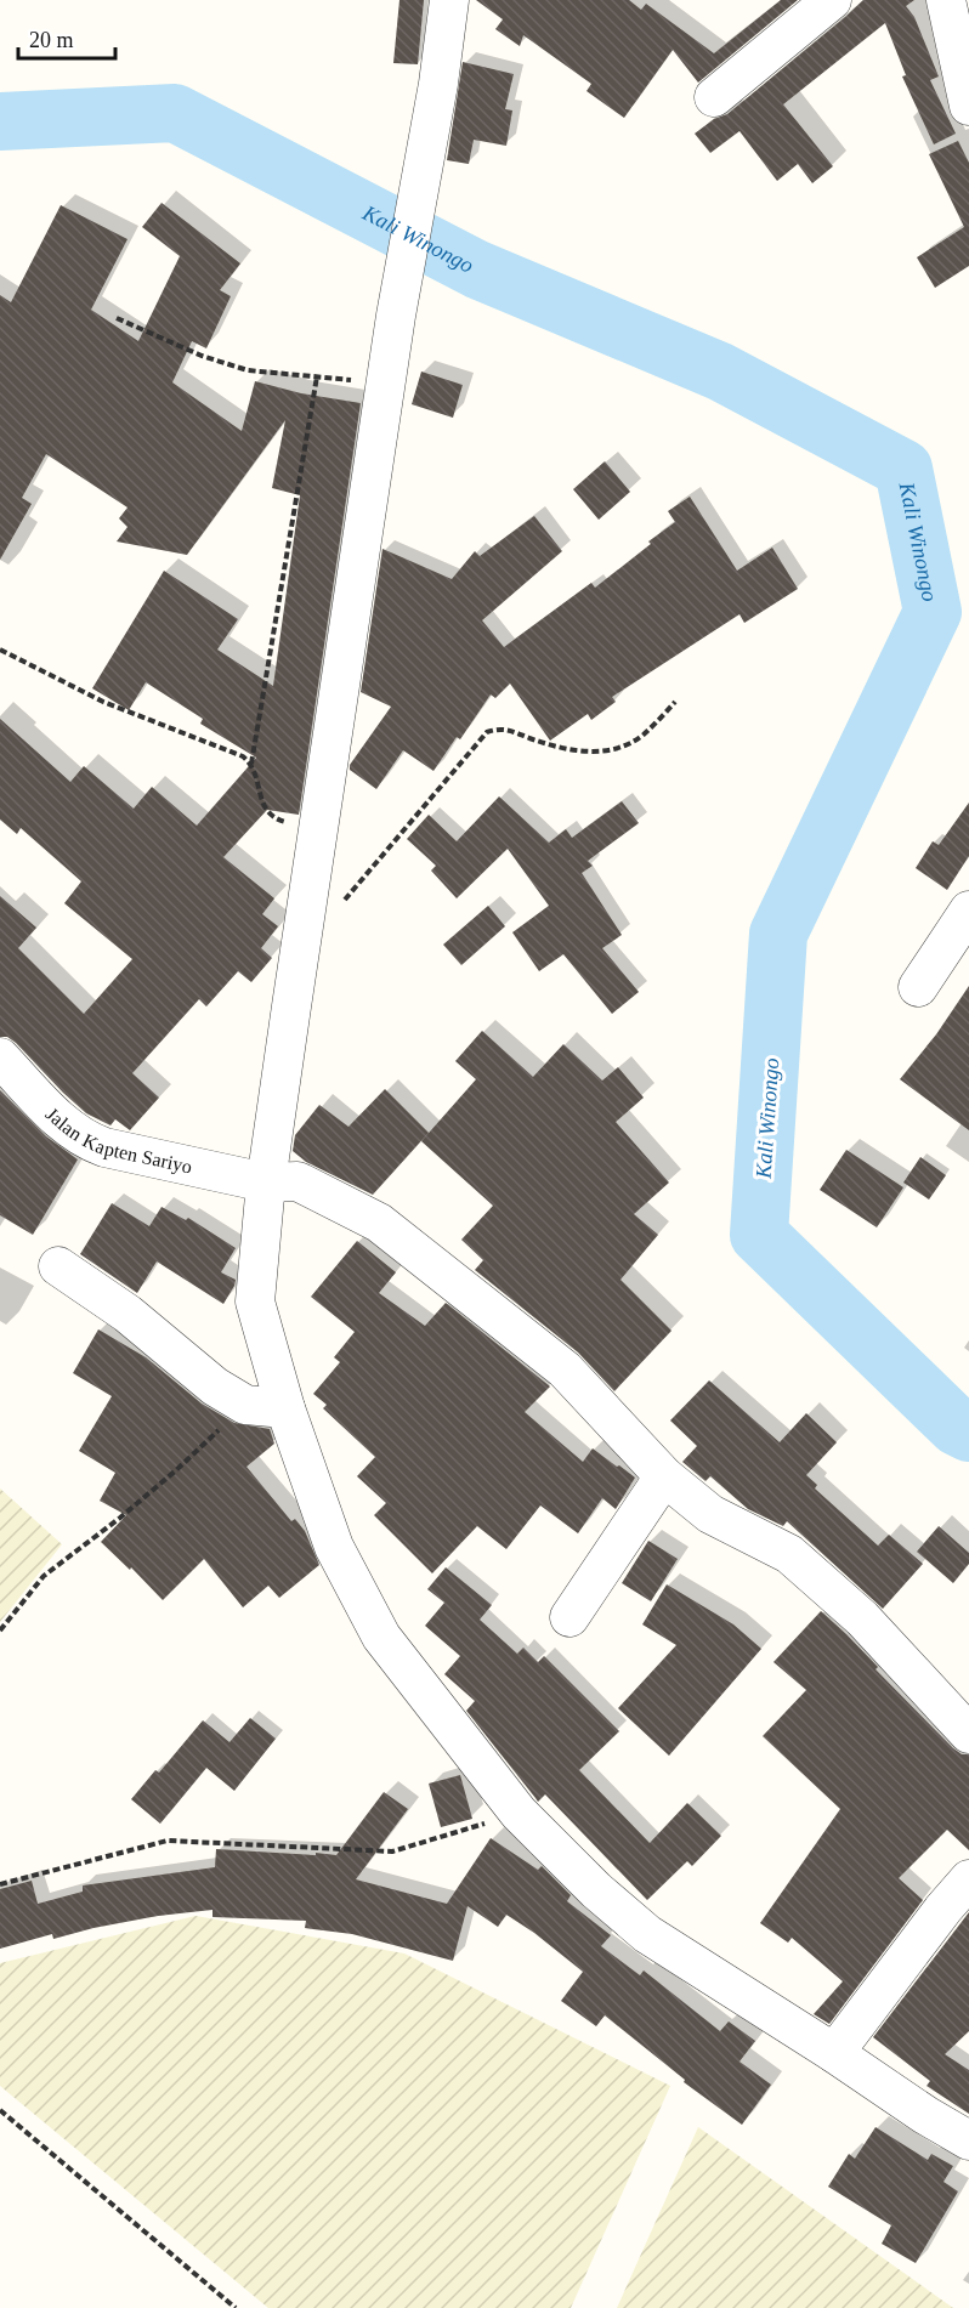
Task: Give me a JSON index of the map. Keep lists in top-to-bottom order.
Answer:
{
  "streets": {
    "street": ["Jalan Kapten Sariyo"]
  },
  "water": ["Kali Winongo"],
  "scale_bar": "20 m"
}
